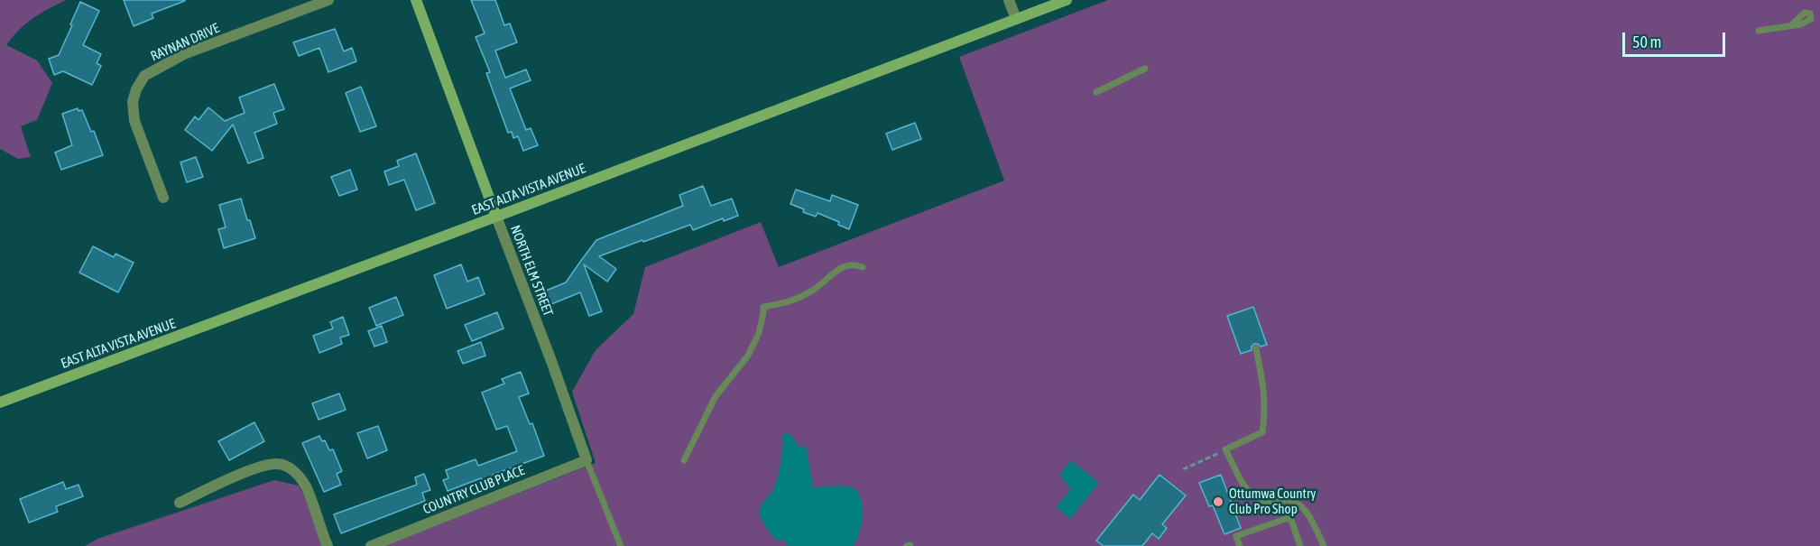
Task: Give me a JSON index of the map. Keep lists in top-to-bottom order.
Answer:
{
  "streets": {
    "main road": ["EAST ALTA VISTA AVENUE", "NORTH ELM STREET"],
    "street": ["RAYNAN DRIVE", "COUNTRY CLUB PLACE"]
  },
  "crossings": [
    ["EAST ALTA VISTA AVENUE", "NORTH ELM STREET"],
    ["NORTH ELM STREET", "COUNTRY CLUB PLACE"]
  ],
  "places": ["Ottumwa Country Club Pro Shop"],
  "scale_bar": "50 m"
}
